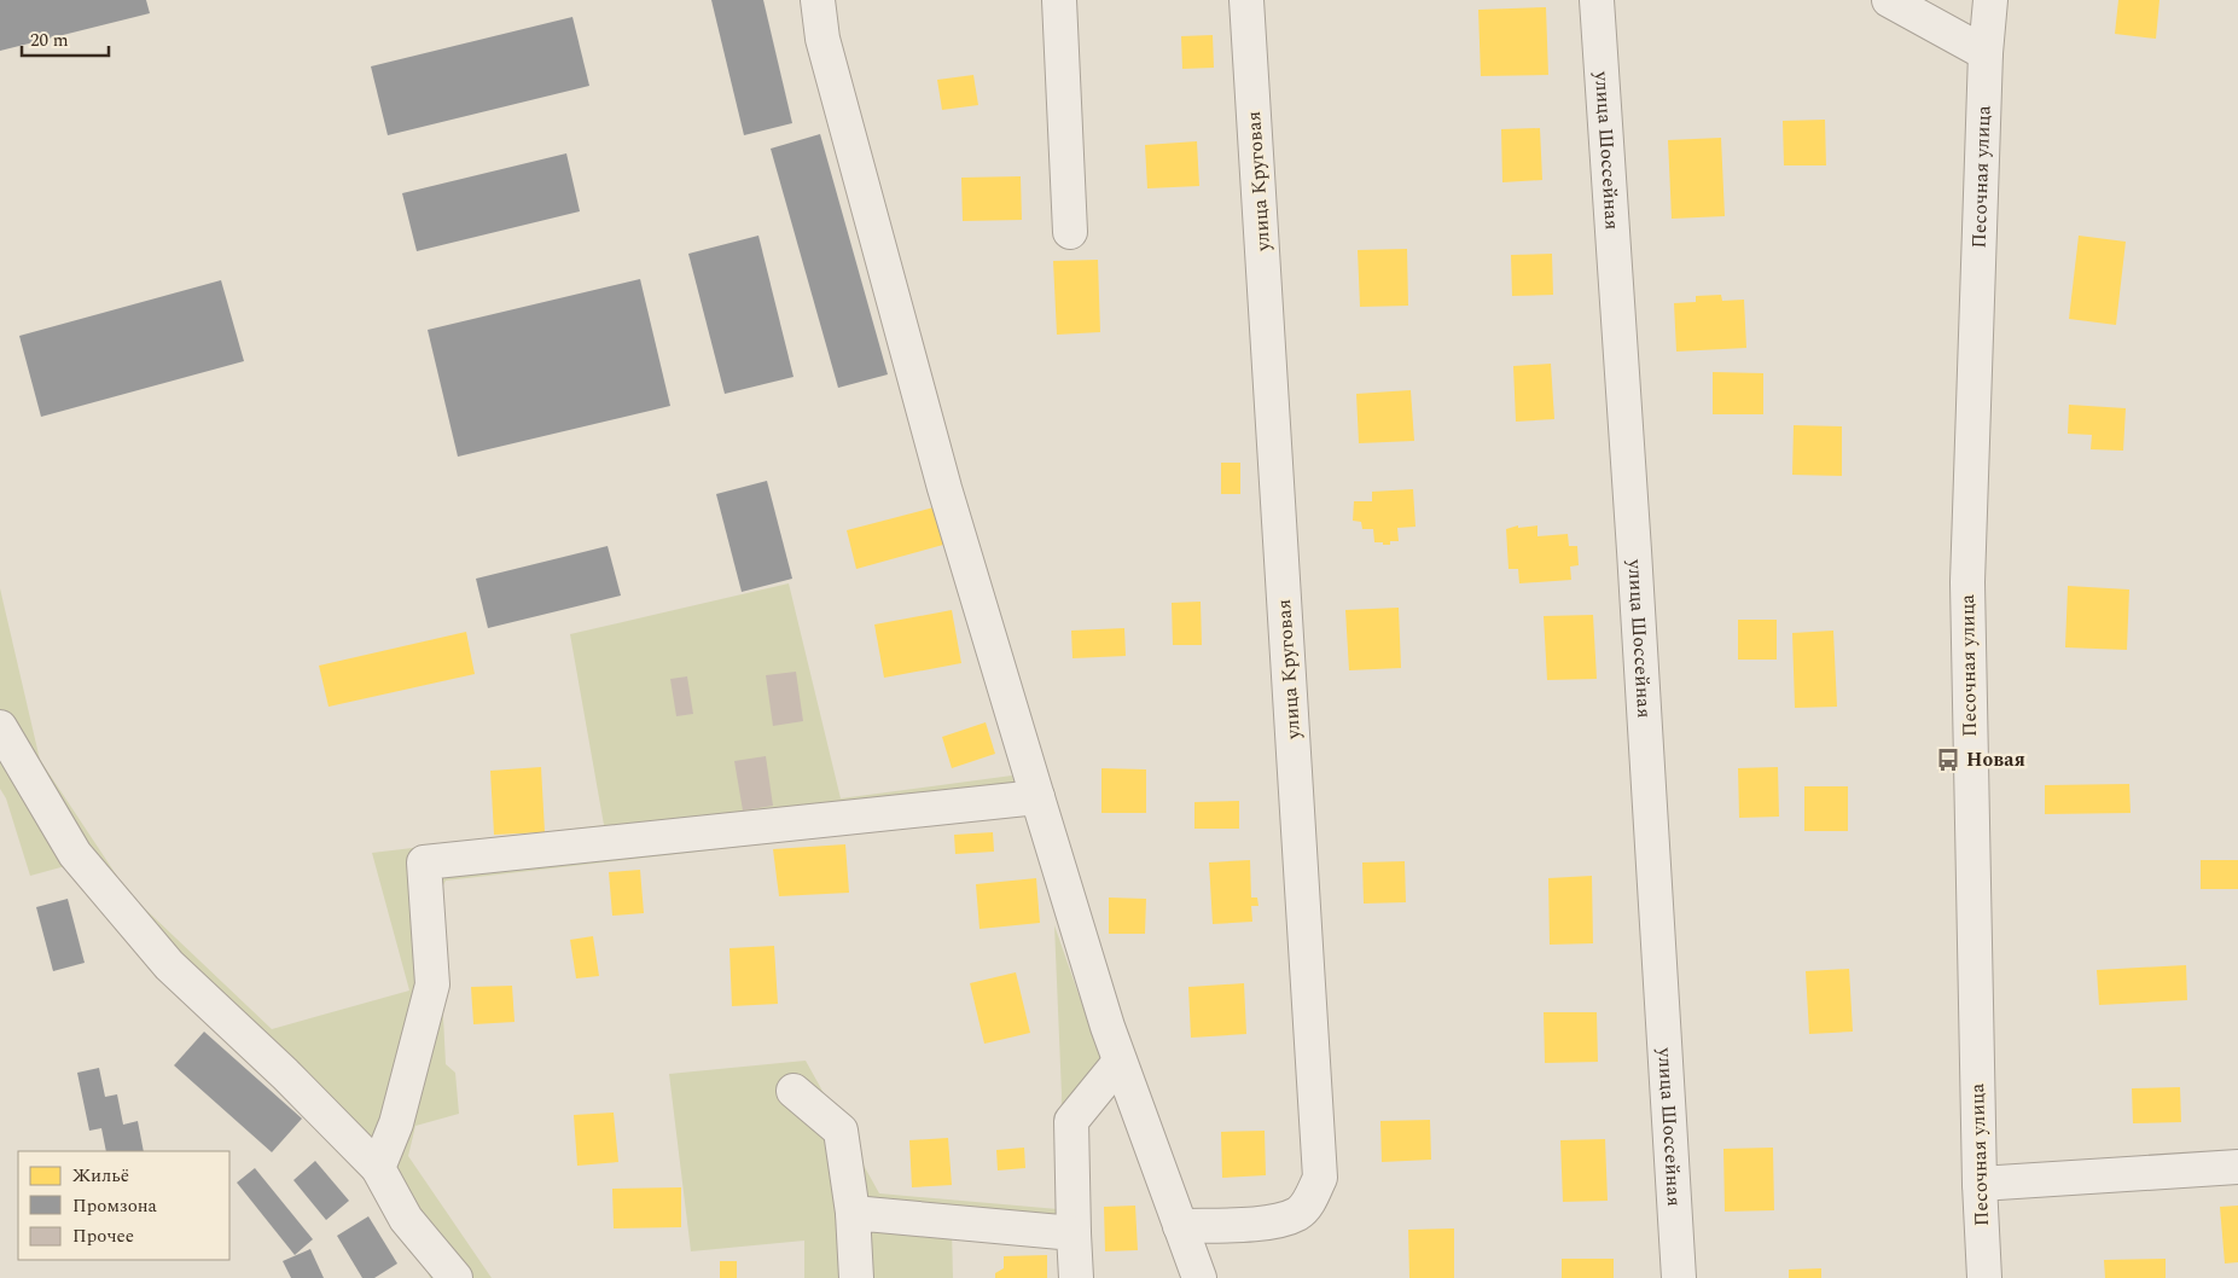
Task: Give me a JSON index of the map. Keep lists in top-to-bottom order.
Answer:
{
  "streets": {
    "street": ["улица Шоссейная", "Песочная улица", "улица Круговая"]
  },
  "places": {
    "bus stop": ["Новая"]
  },
  "legend": ["Жильё", "Промзона", "Прочее"],
  "scale_bar": "20 m"
}
